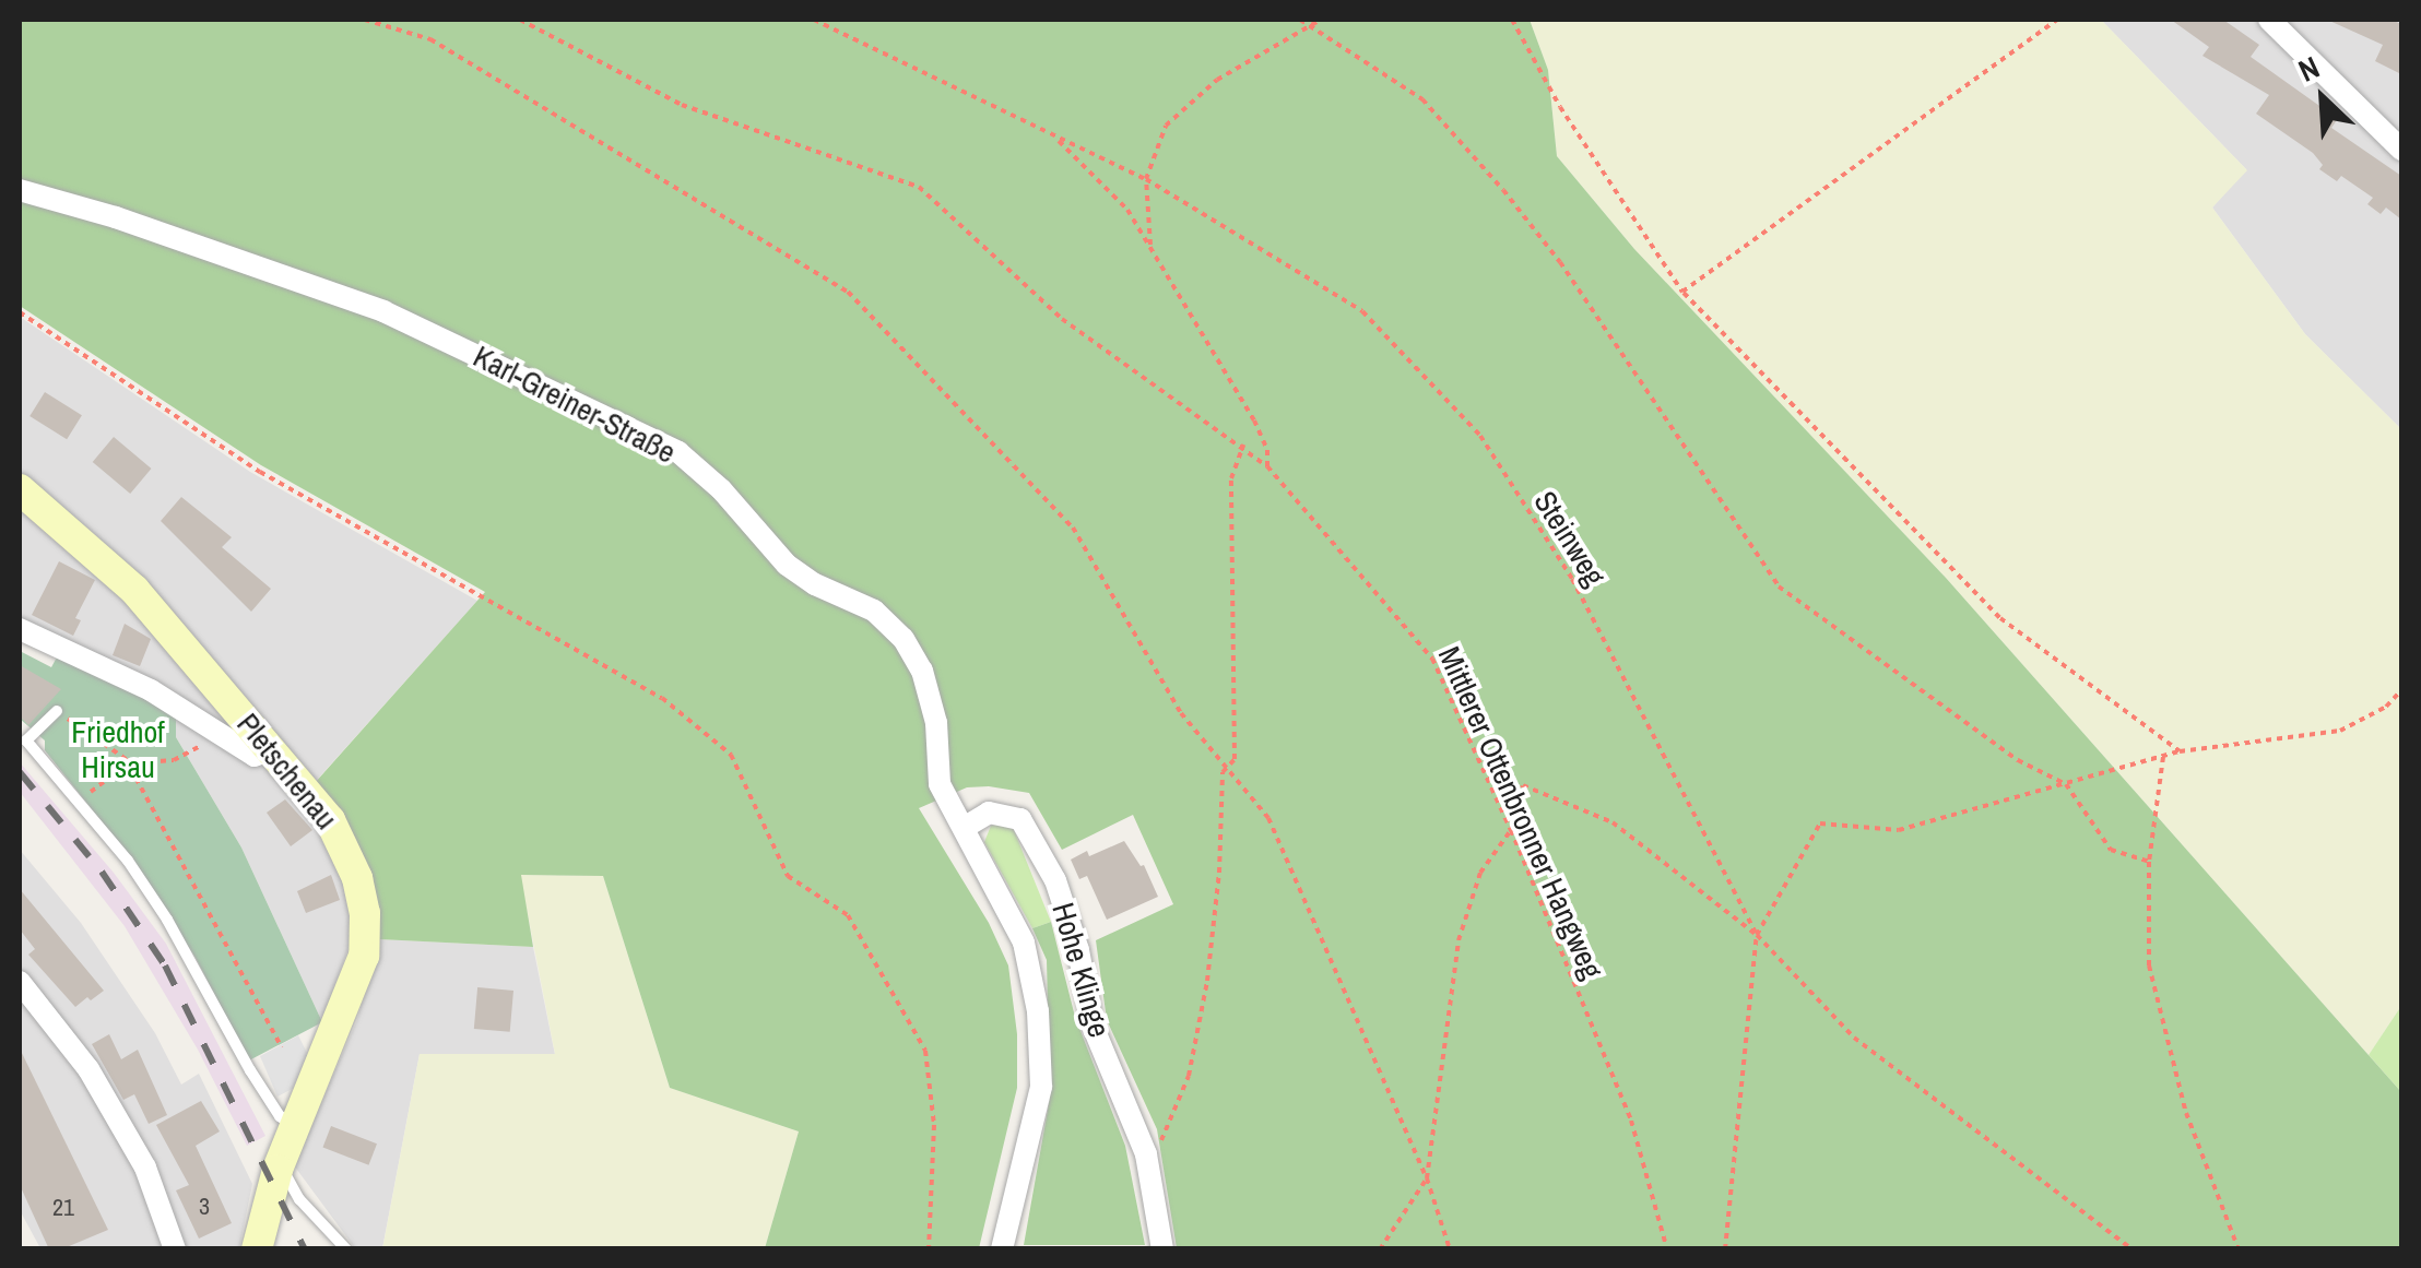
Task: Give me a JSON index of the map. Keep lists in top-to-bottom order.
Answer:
{
  "streets": {
    "main road": ["Pletschenau"],
    "street": ["Karl-Greiner-Straße", "Hohe Klinge"],
    "path": ["Steinweg", "Mittlerer Ottenbronner Hangweg"]
  },
  "crossings": [
    ["Karl-Greiner-Straße", "Hohe Klinge"]
  ],
  "parks": ["Friedhof Hirsau"],
  "house_numbers": ["3", "21"],
  "north": "top left"
}
